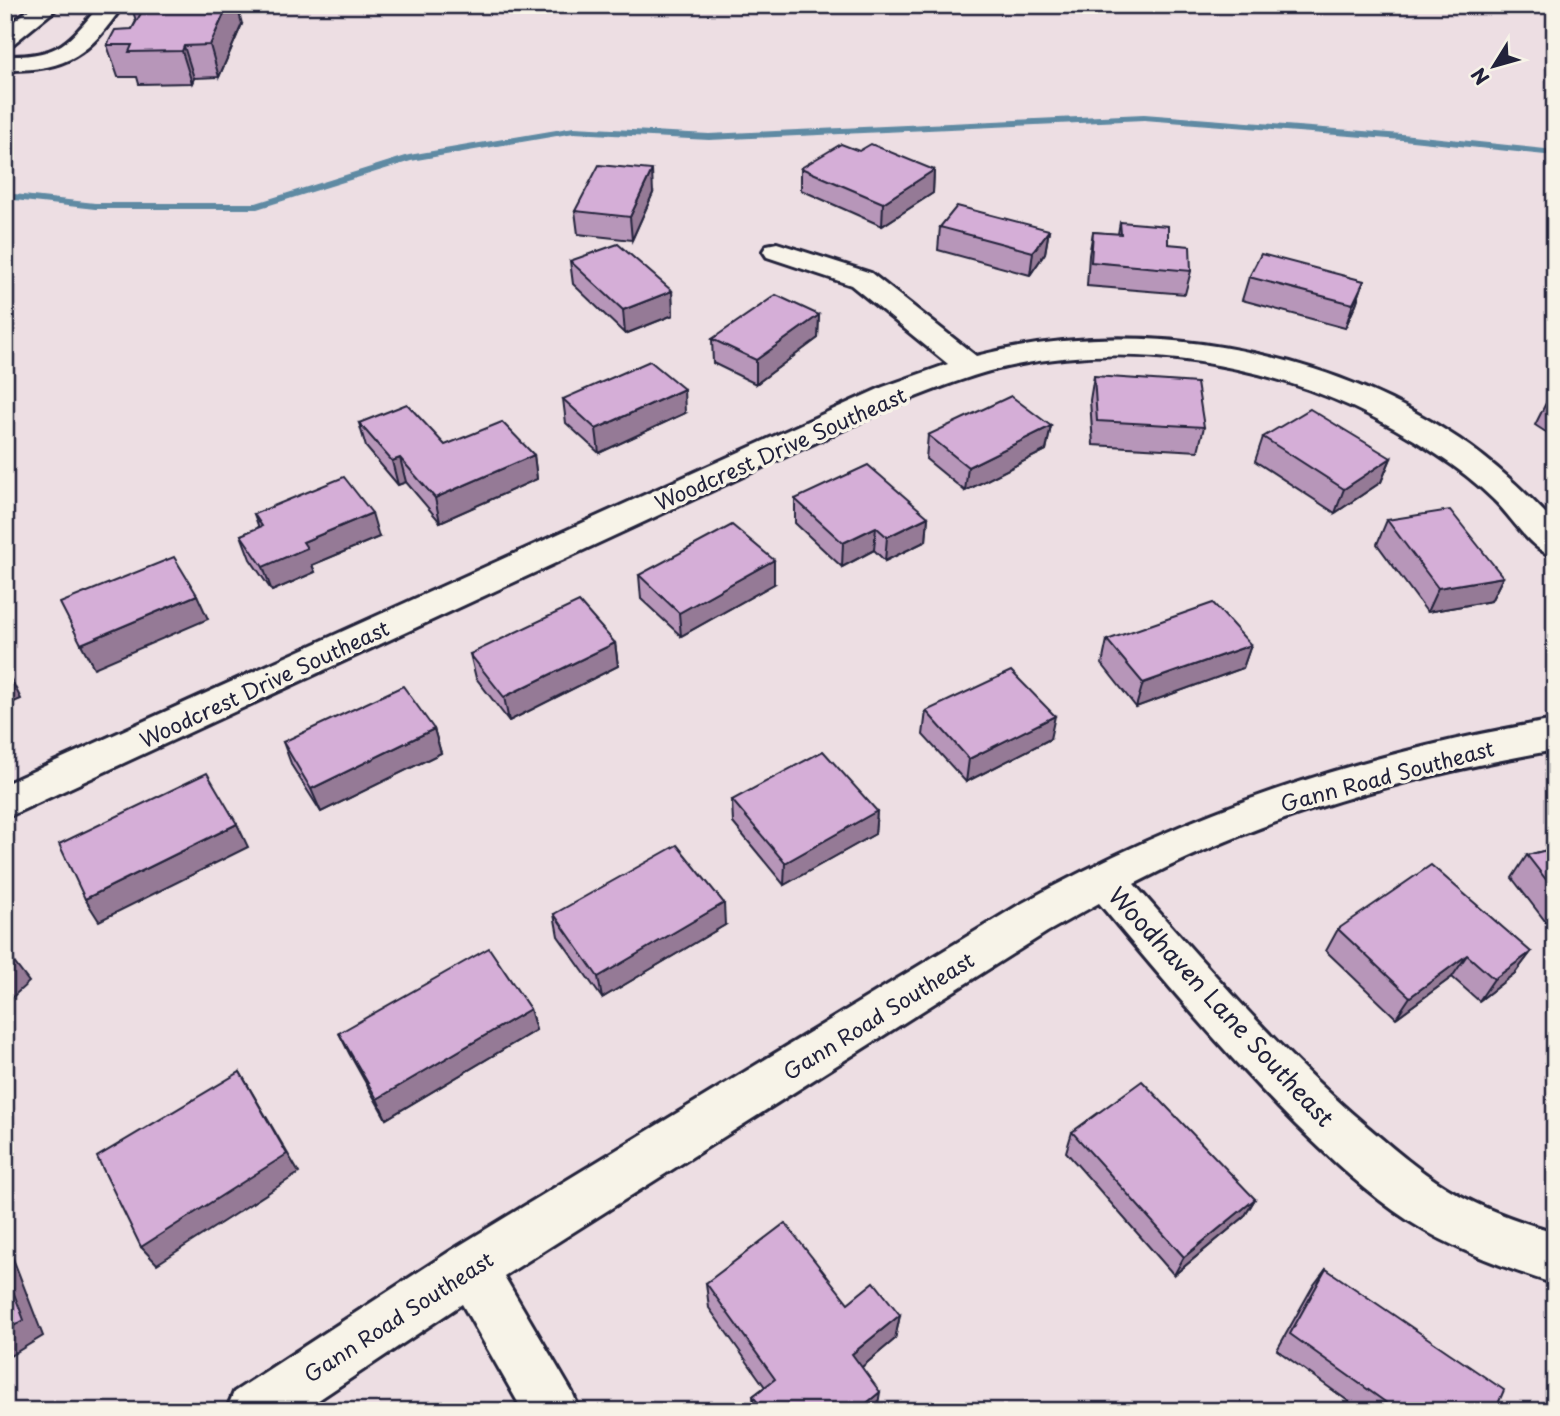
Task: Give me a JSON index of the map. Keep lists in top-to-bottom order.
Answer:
{
  "streets": {
    "street": ["Woodcrest Drive Southeast", "Gann Road Southeast", "Woodhaven Lane Southeast"]
  },
  "crossings": [
    ["Gann Road Southeast", "Woodhaven Lane Southeast"]
  ],
  "north": "bottom left"
}
